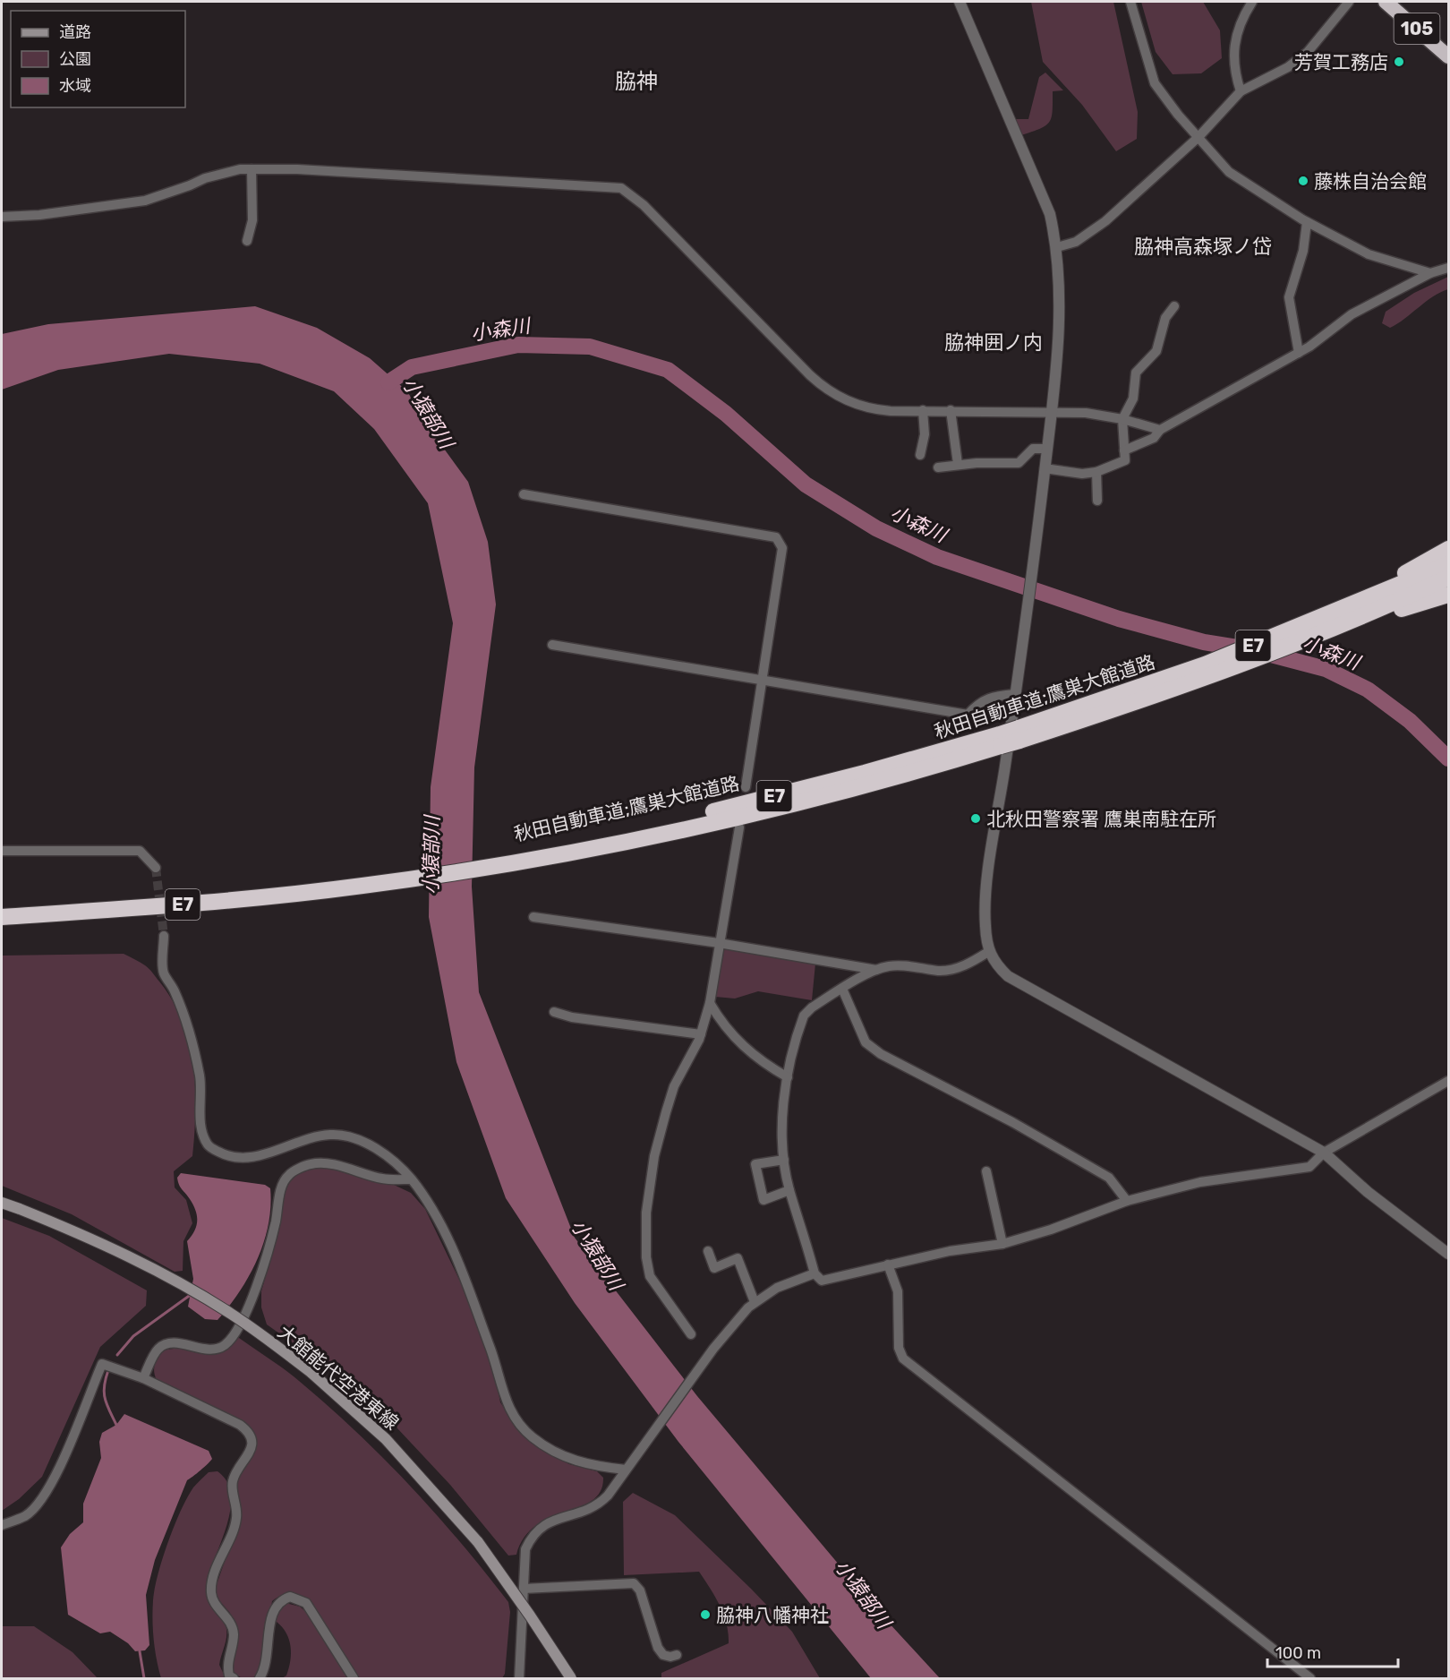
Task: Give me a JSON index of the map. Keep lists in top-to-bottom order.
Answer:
{
  "streets": {
    "highway": ["105", "E7", "秋田自動車道;鷹巣大館道路"],
    "main road": ["大館能代空港東線"]
  },
  "districts": ["脇神", "脇神高森塚ノ岱", "脇神囲ノ内"],
  "water": ["小森川", "小猿部川"],
  "places": [
    "芳賀工務店",
    "藤株自治会館",
    "北秋田警察署 鷹巣南駐在所",
    "脇神八幡神社"
  ],
  "legend": ["道路", "公園", "水域"],
  "scale_bar": "100 m"
}
